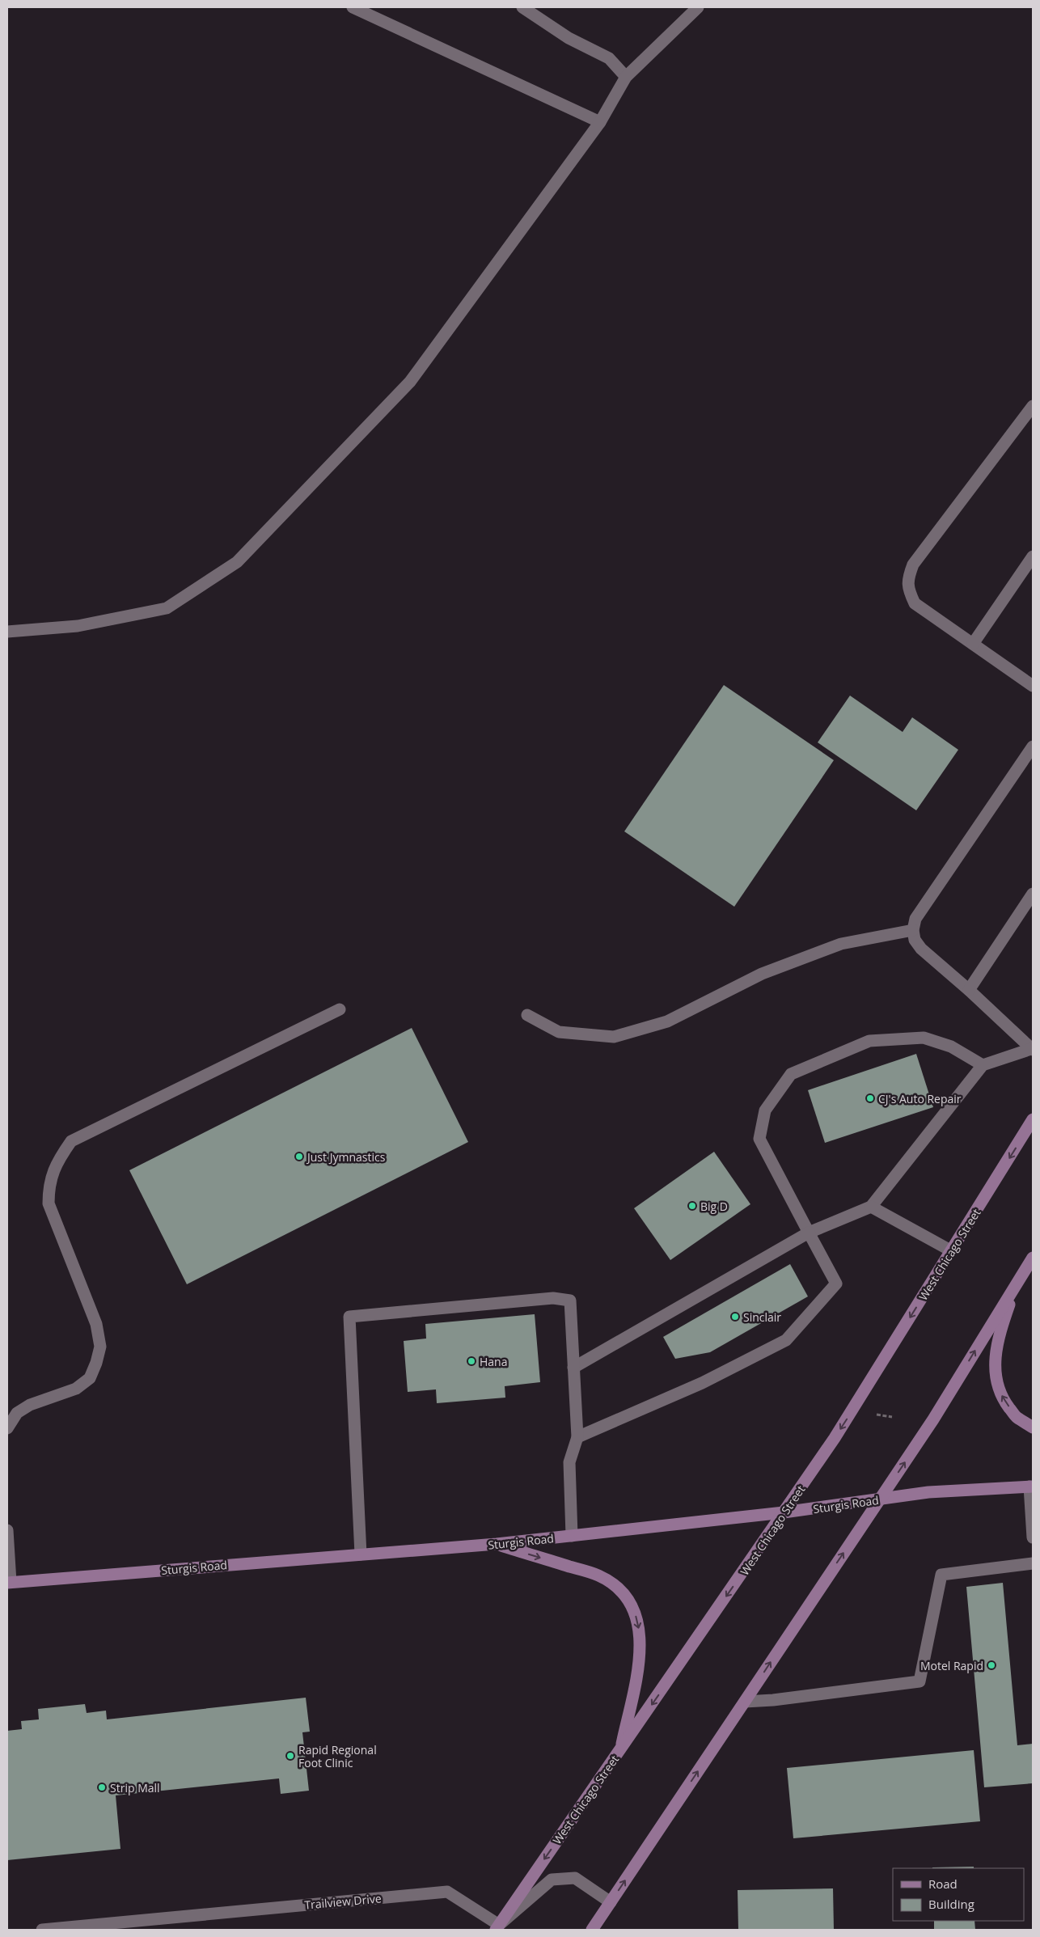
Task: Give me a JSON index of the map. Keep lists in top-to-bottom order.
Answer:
{
  "streets": {
    "main road": ["West Chicago Street", "Sturgis Road"],
    "street": ["Trailview Drive"]
  },
  "crossings": [
    ["West Chicago Street", "Sturgis Road"],
    ["West Chicago Street", "Trailview Drive"]
  ],
  "places": [
    "CJ's Auto Repair",
    "Just Jymnastics",
    "Big D",
    "Sinclair",
    "Hana",
    "Motel Rapid",
    "Rapid Regional Foot Clinic",
    "Strip Mall"
  ],
  "legend": ["Road", "Building"]
}
